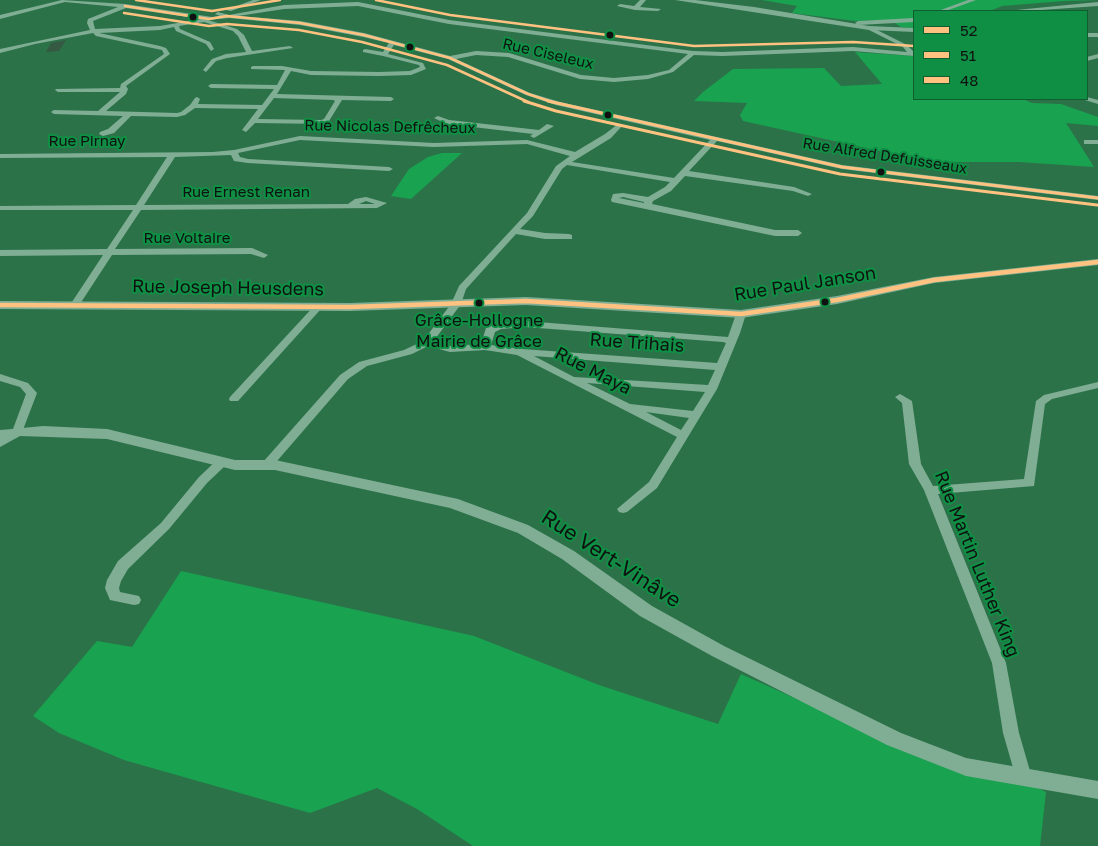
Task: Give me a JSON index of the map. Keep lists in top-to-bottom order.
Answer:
{
  "streets": {
    "street": [
      "Rue Ciseleux",
      "Rue Nicolas Defrêcheux",
      "Rue Pirnay",
      "Rue Alfred Defuisseaux",
      "Rue Ernest Renan",
      "Rue Voltaire",
      "Rue Paul Janson",
      "Rue Joseph Heusdens",
      "Rue Trihais",
      "Rue Maya",
      "Rue Vert-Vinâve",
      "Rue Martin Luther King"
    ]
  },
  "crossings": [
    ["Rue Ciseleux", "Rue Alfred Defuisseaux"],
    ["Rue Nicolas Defrêcheux", "Rue Pirnay"],
    ["Rue Paul Janson", "Rue Joseph Heusdens"],
    ["Rue Trihais", "Rue Maya"],
    ["Rue Vert-Vinâve", "Rue Martin Luther King"]
  ],
  "places": ["Grâce-Hollogne Mairie de Grâce"],
  "lines": ["transit line 48", "transit line 52", "transit line 51"],
  "legend": ["52", "51", "48"]
}
